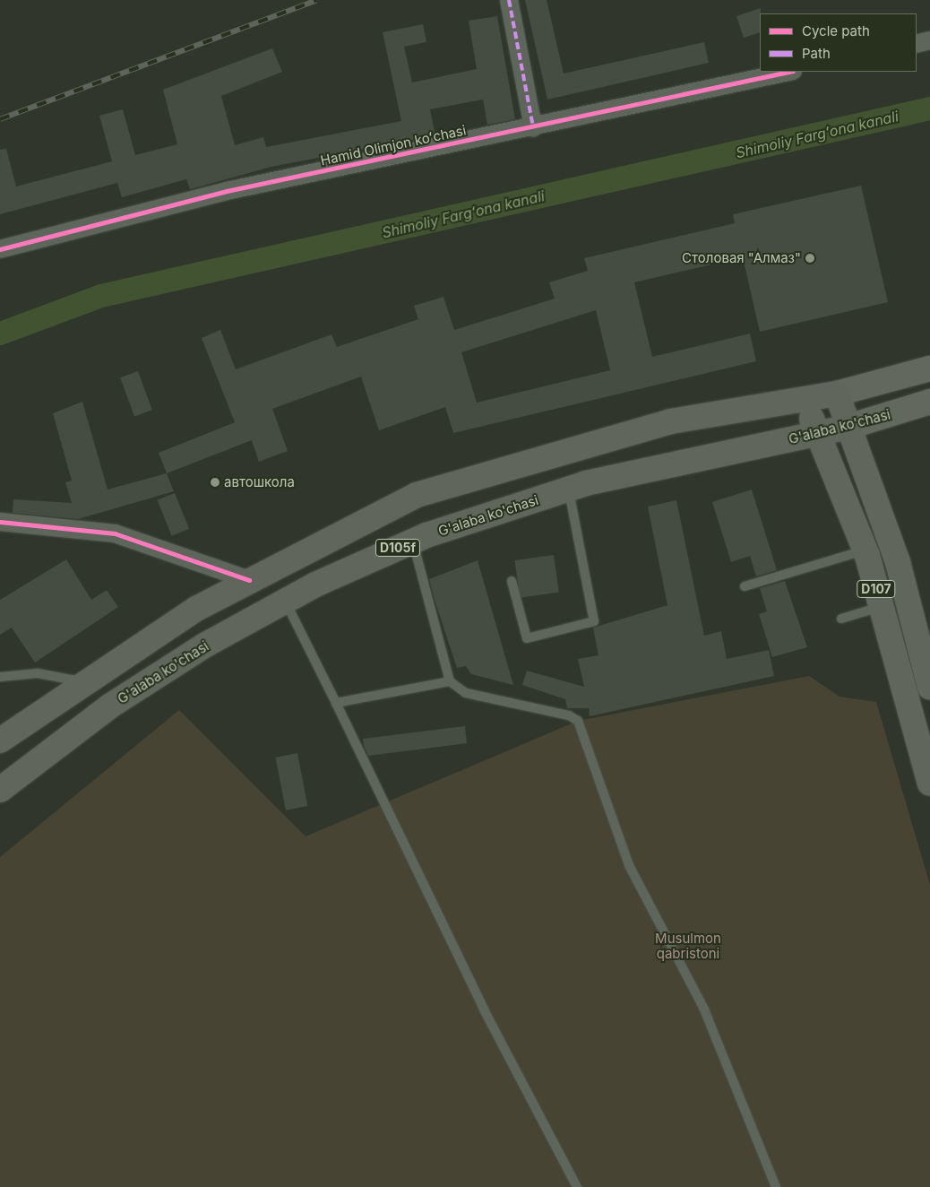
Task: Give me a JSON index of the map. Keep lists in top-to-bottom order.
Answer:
{
  "streets": {
    "main road": ["G'alaba ko'chasi", "D105f", "D107"],
    "street": ["Hamid Olimjon koʻchasi"]
  },
  "crossings": [
    ["G'alaba ko'chasi", "D107"],
    ["D105f", "D107"]
  ],
  "water": ["Shimoliy Fargʻona kanali"],
  "parks": ["Musulmon qabristoni"],
  "places": ["Столовая \"Алмаз\"", "автошкола"],
  "legend": ["Cycle path", "Path"]
}
